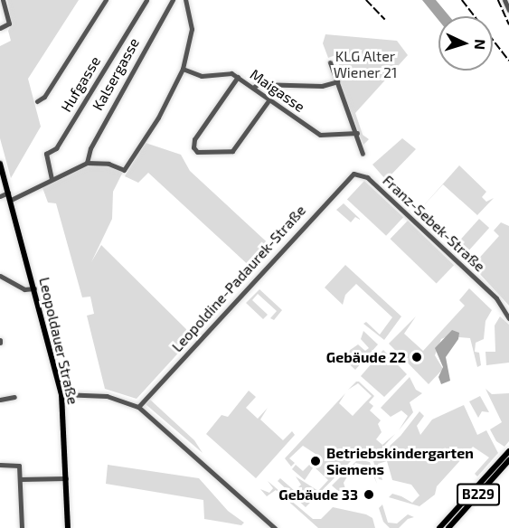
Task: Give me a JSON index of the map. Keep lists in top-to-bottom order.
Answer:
{
  "streets": {
    "main road": ["Leopoldauer Straße", "B229"],
    "street": [
      "Kalsergasse",
      "Hufgasse",
      "Maigasse",
      "Franz-Sebek-Straße",
      "Leopoldine-Padaurek-Straße"
    ]
  },
  "crossings": [
    ["Franz-Sebek-Straße", "Leopoldine-Padaurek-Straße"]
  ],
  "parks": ["KLG Alter Wiener 21"],
  "places": ["Gebäude 22", "Betriebskindergarten Siemens", "Gebäude 33"],
  "north": "right"
}
